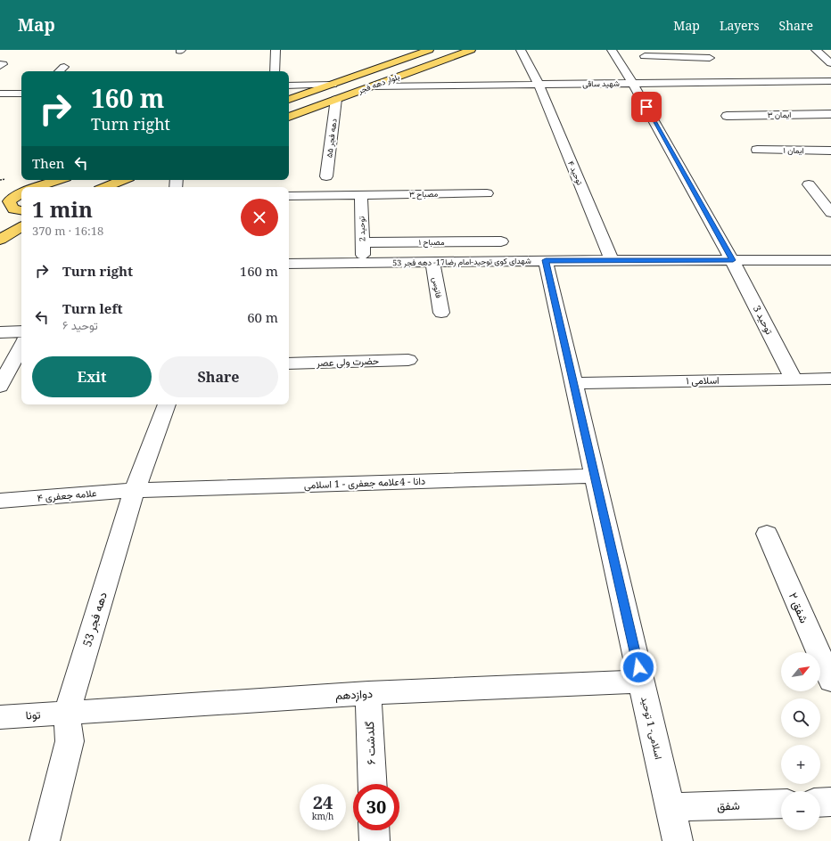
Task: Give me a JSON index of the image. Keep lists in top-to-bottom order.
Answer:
{
  "streets": {
    "main road": ["بلوار دهه فجر"],
    "street": [
      "شهید ساقی",
      "ایمان ۳",
      "دهه فجر ۵۵",
      "ایمان ۱",
      "توحید ۴",
      "مصباح ۳",
      "توحید 2",
      "مصباح ۱",
      "شهدای کوی توحید-امام رضا17- دهه فجر 53",
      "فانوس",
      "توحید 3",
      "حضرت ولی عصر",
      "اسلامی ۱",
      "دانا - 4علامه جعفری - 1 اسلامی",
      "علامه جعفری ۴",
      "شفق ۲",
      "دهه فجر 53",
      "دوازدهم",
      "تونا",
      "اسلامی- 1 توحید",
      "گلدشت ۶",
      "شفق"
    ]
  },
  "crossings": [
    ["بلوار دهه فجر", "شهید ساقی"],
    ["بلوار دهه فجر", "دهه فجر ۵۵"],
    ["شهید ساقی", "توحید ۴"],
    ["شهید ساقی", "توحید 3"],
    ["توحید ۴", "شهدای کوی توحید-امام رضا17- دهه فجر 53"],
    ["مصباح ۳", "توحید 2"],
    ["توحید 2", "مصباح ۱"],
    ["توحید 2", "شهدای کوی توحید-امام رضا17- دهه فجر 53"],
    ["شهدای کوی توحید-امام رضا17- دهه فجر 53", "فانوس"],
    ["شهدای کوی توحید-امام رضا17- دهه فجر 53", "توحید 3"],
    ["شهدای کوی توحید-امام رضا17- دهه فجر 53", "اسلامی- 1 توحید"],
    ["توحید 3", "اسلامی ۱"],
    ["اسلامی ۱", "اسلامی- 1 توحید"],
    ["دانا - 4علامه جعفری - 1 اسلامی", "علامه جعفری ۴"],
    ["دانا - 4علامه جعفری - 1 اسلامی", "دهه فجر 53"],
    ["دانا - 4علامه جعفری - 1 اسلامی", "اسلامی- 1 توحید"],
    ["علامه جعفری ۴", "دهه فجر 53"],
    ["دهه فجر 53", "دوازدهم"],
    ["دهه فجر 53", "تونا"],
    ["دوازدهم", "تونا"],
    ["دوازدهم", "اسلامی- 1 توحید"],
    ["دوازدهم", "گلدشت ۶"],
    ["اسلامی- 1 توحید", "شفق"]
  ],
  "north": "top right",
  "page": {
    "header": "Map",
    "nav": ["Map", "Layers", "Share"],
    "turn": ["160 m", "Turn right"],
    "then": "Then",
    "heading": ["1 min", "370 m · 16:18"],
    "list": [
      {
        "name": "Turn right",
        "value": "160 m"
      },
      {
        "name": "Turn left",
        "note": "توحید ۶",
        "value": "60 m"
      }
    ],
    "buttons": ["Exit", "Share"],
    "map_buttons": ["+", "−"],
    "speed": "24 km/h",
    "limit": "30"
  }
}
